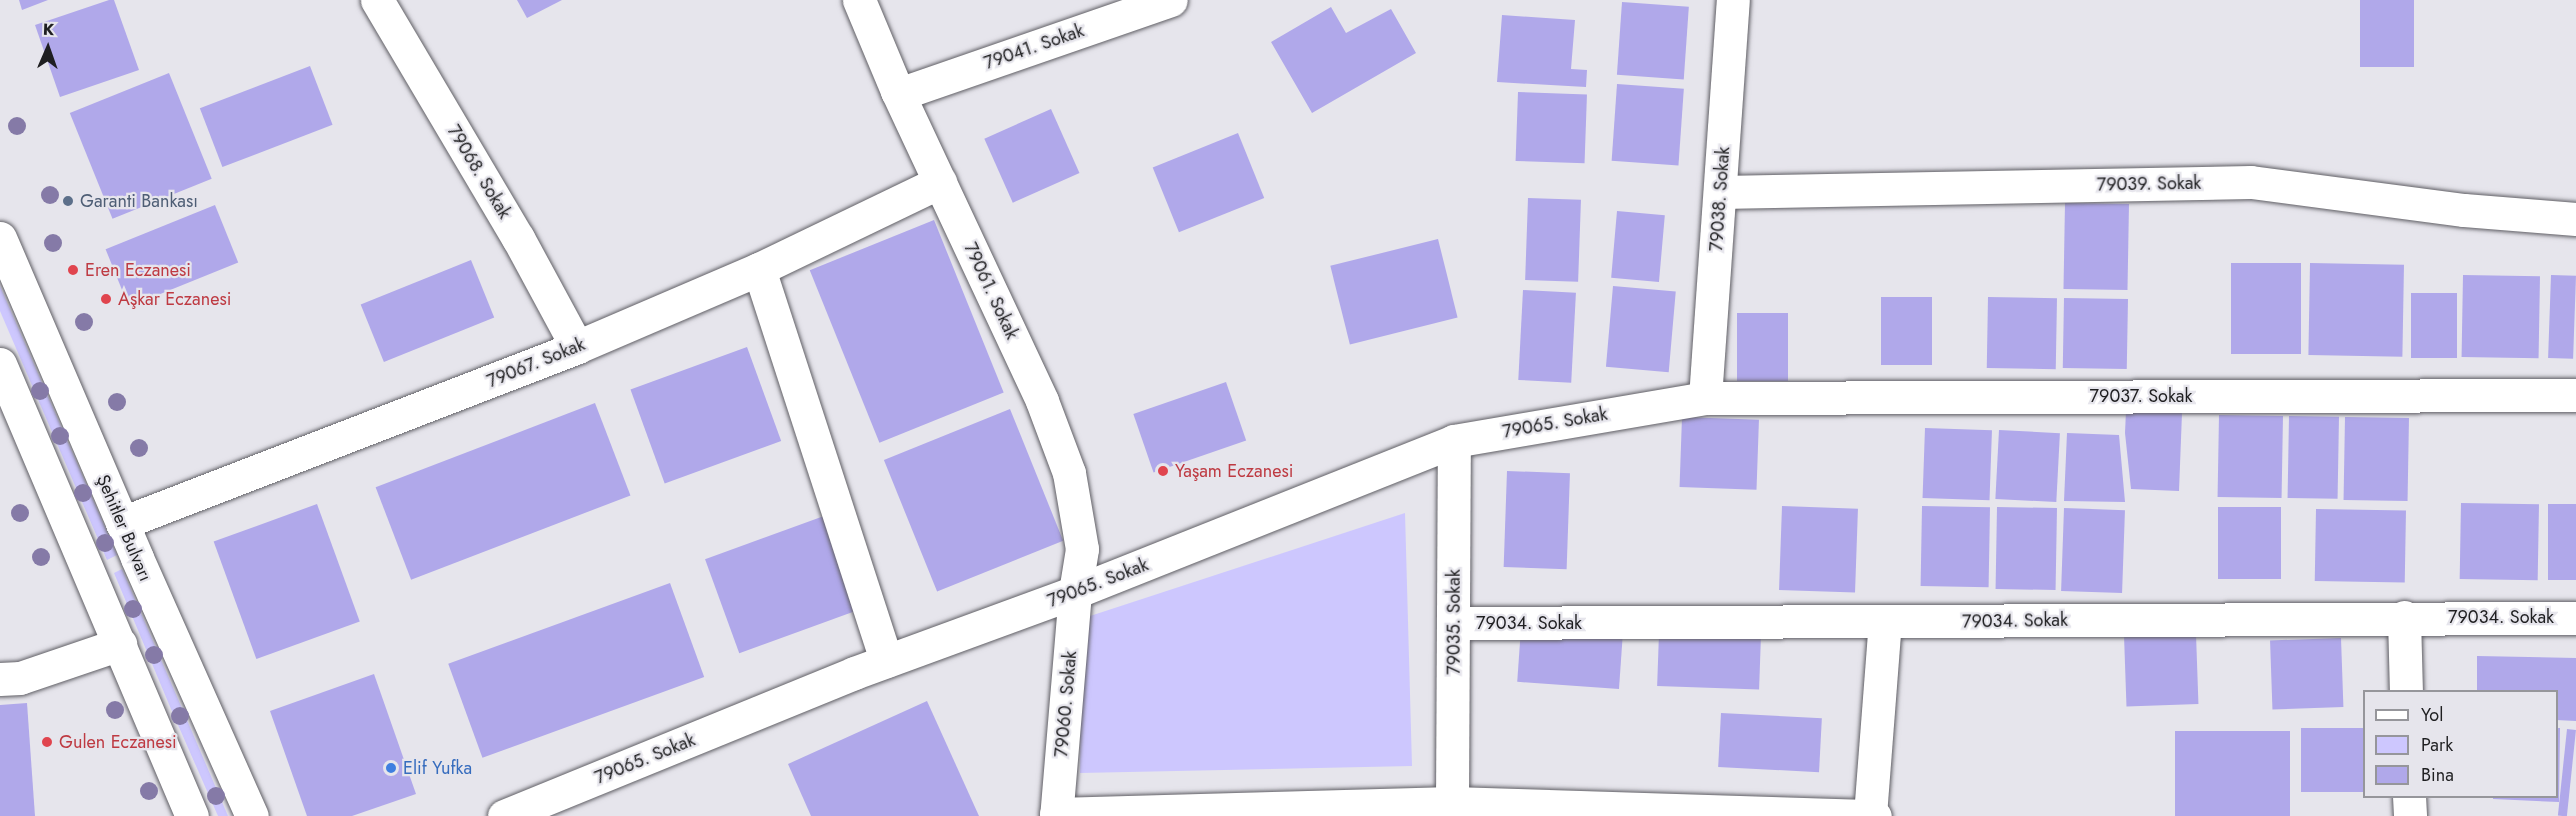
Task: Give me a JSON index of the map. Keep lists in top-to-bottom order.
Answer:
{
  "streets": {
    "street": [
      "79041. Sokak",
      "79068. Sokak",
      "79039. Sokak",
      "79038. Sokak",
      "79061. Sokak",
      "79067. Sokak",
      "79037. Sokak",
      "79065. Sokak",
      "Şehitler Bulvarı",
      "79034. Sokak",
      "79035. Sokak",
      "79060. Sokak"
    ]
  },
  "crossings": [
    ["79041. Sokak", "79061. Sokak"],
    ["79068. Sokak", "79067. Sokak"],
    ["79039. Sokak", "79038. Sokak"],
    ["79038. Sokak", "79037. Sokak"],
    ["79038. Sokak", "79065. Sokak"],
    ["79061. Sokak", "79067. Sokak"],
    ["79061. Sokak", "79065. Sokak"],
    ["79061. Sokak", "79060. Sokak"],
    ["79067. Sokak", "Şehitler Bulvarı"],
    ["79037. Sokak", "79065. Sokak"],
    ["79065. Sokak", "79035. Sokak"],
    ["79065. Sokak", "79060. Sokak"],
    ["79034. Sokak", "79035. Sokak"]
  ],
  "places": [
    "Garanti Bankası",
    "Eren Eczanesi",
    "Aşkar Eczanesi",
    "Yaşam Eczanesi",
    "Gulen Eczanesi",
    "Elif Yufka"
  ],
  "legend": ["Yol", "Park", "Bina"],
  "north": "top"
}
